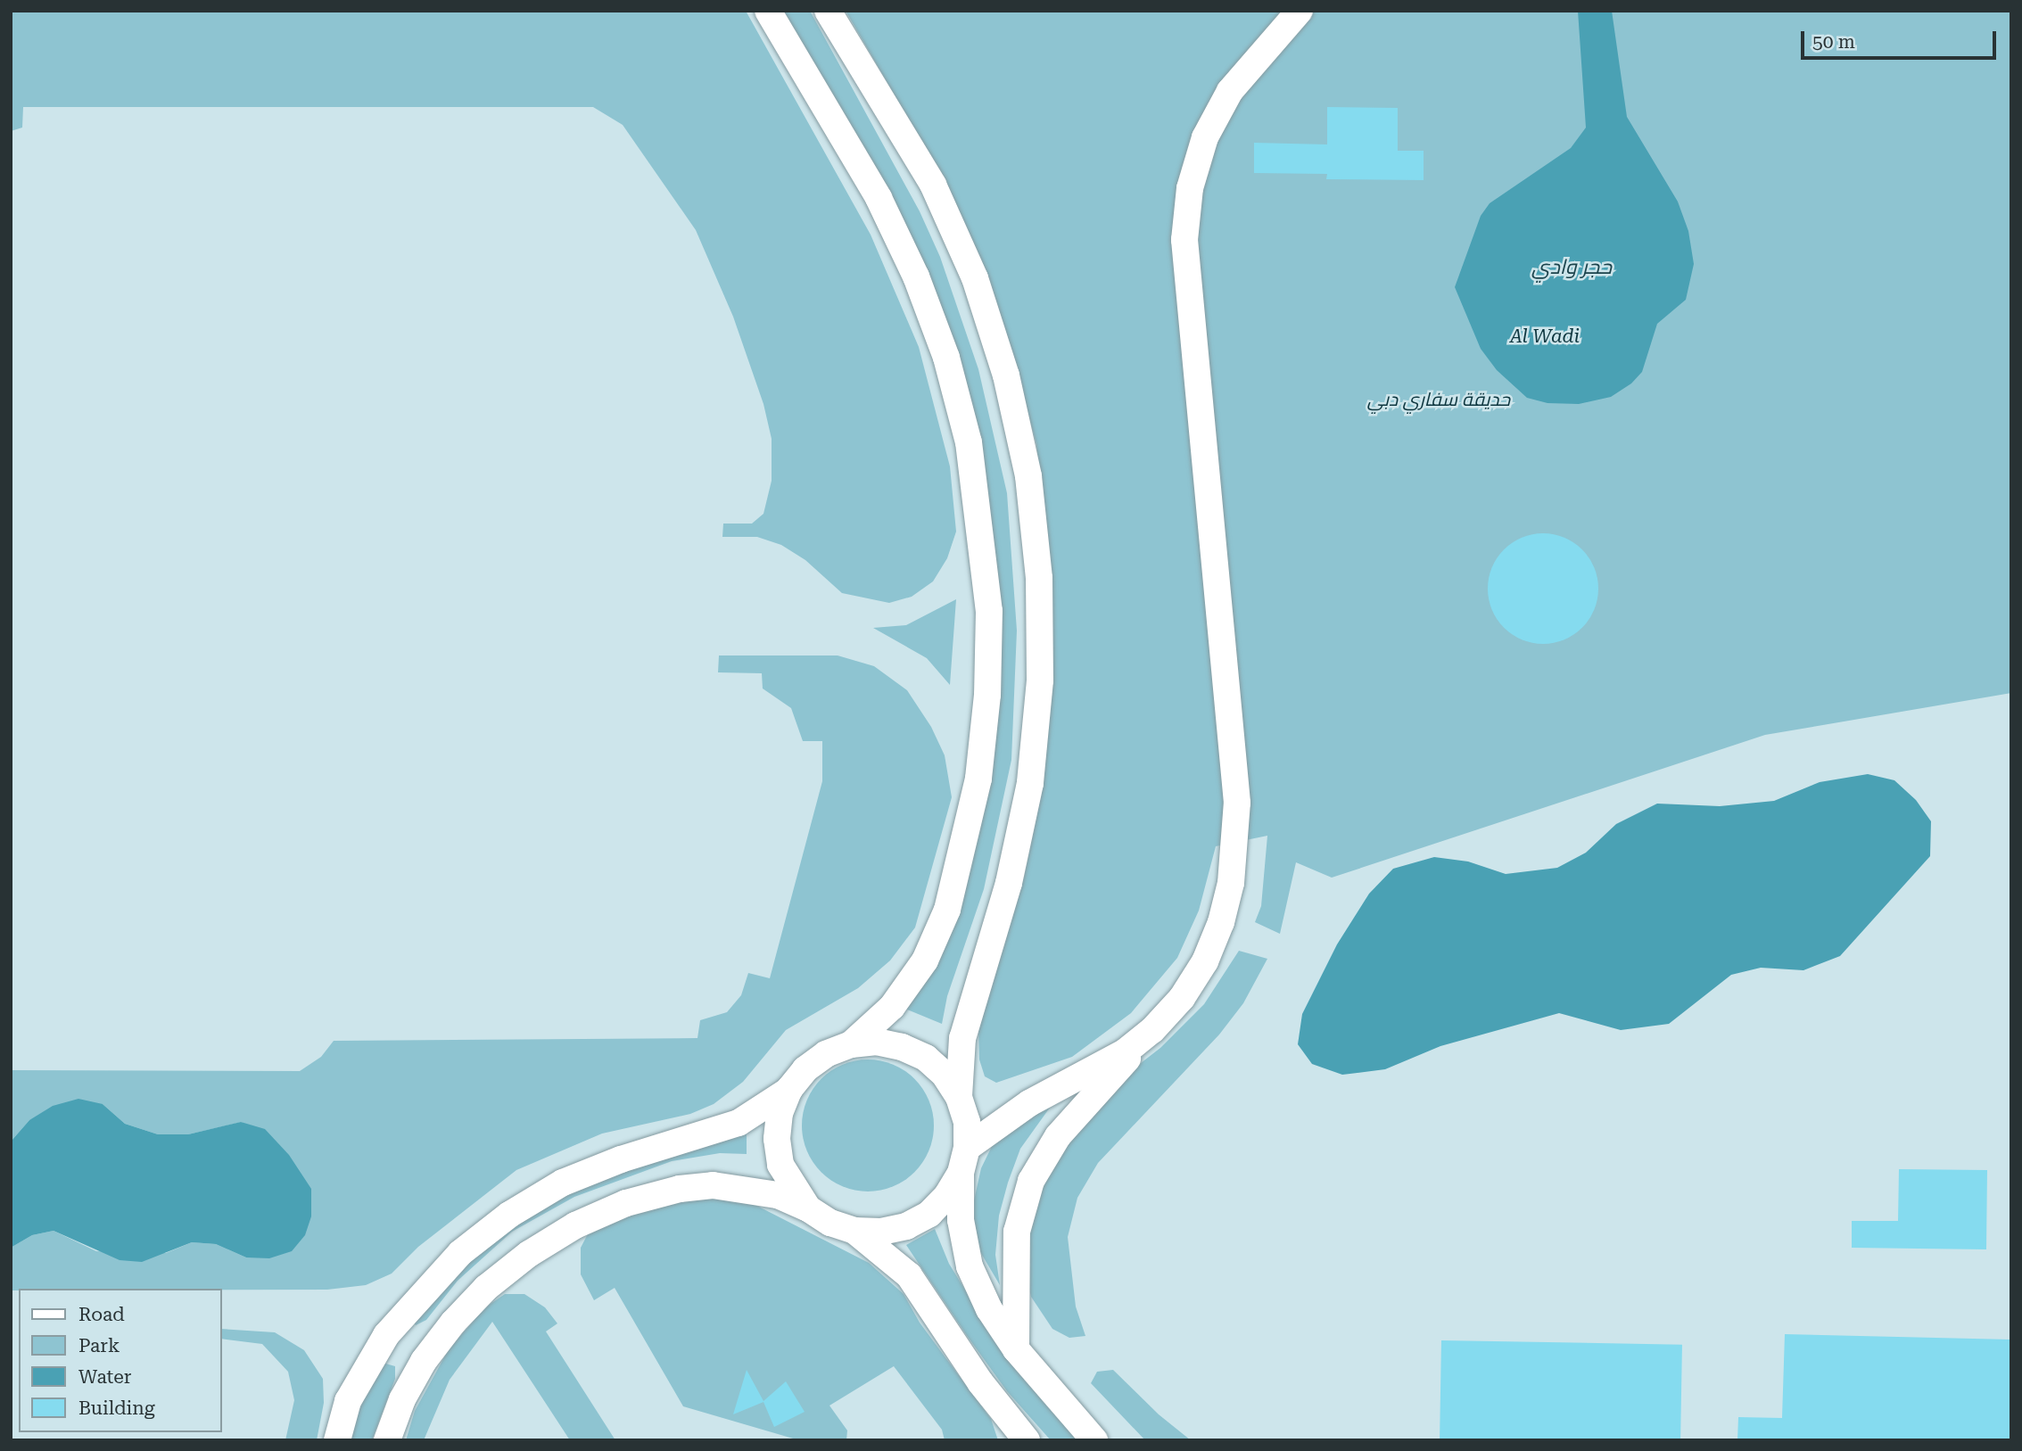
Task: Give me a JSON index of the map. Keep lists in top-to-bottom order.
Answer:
{
  "water": ["حجر وادي"],
  "parks": ["Al Wadi", "حديقة سفاري دبي"],
  "legend": [
    "Road",
    "Park",
    "Water",
    "Building"
  ],
  "scale_bar": "50 m"
}
